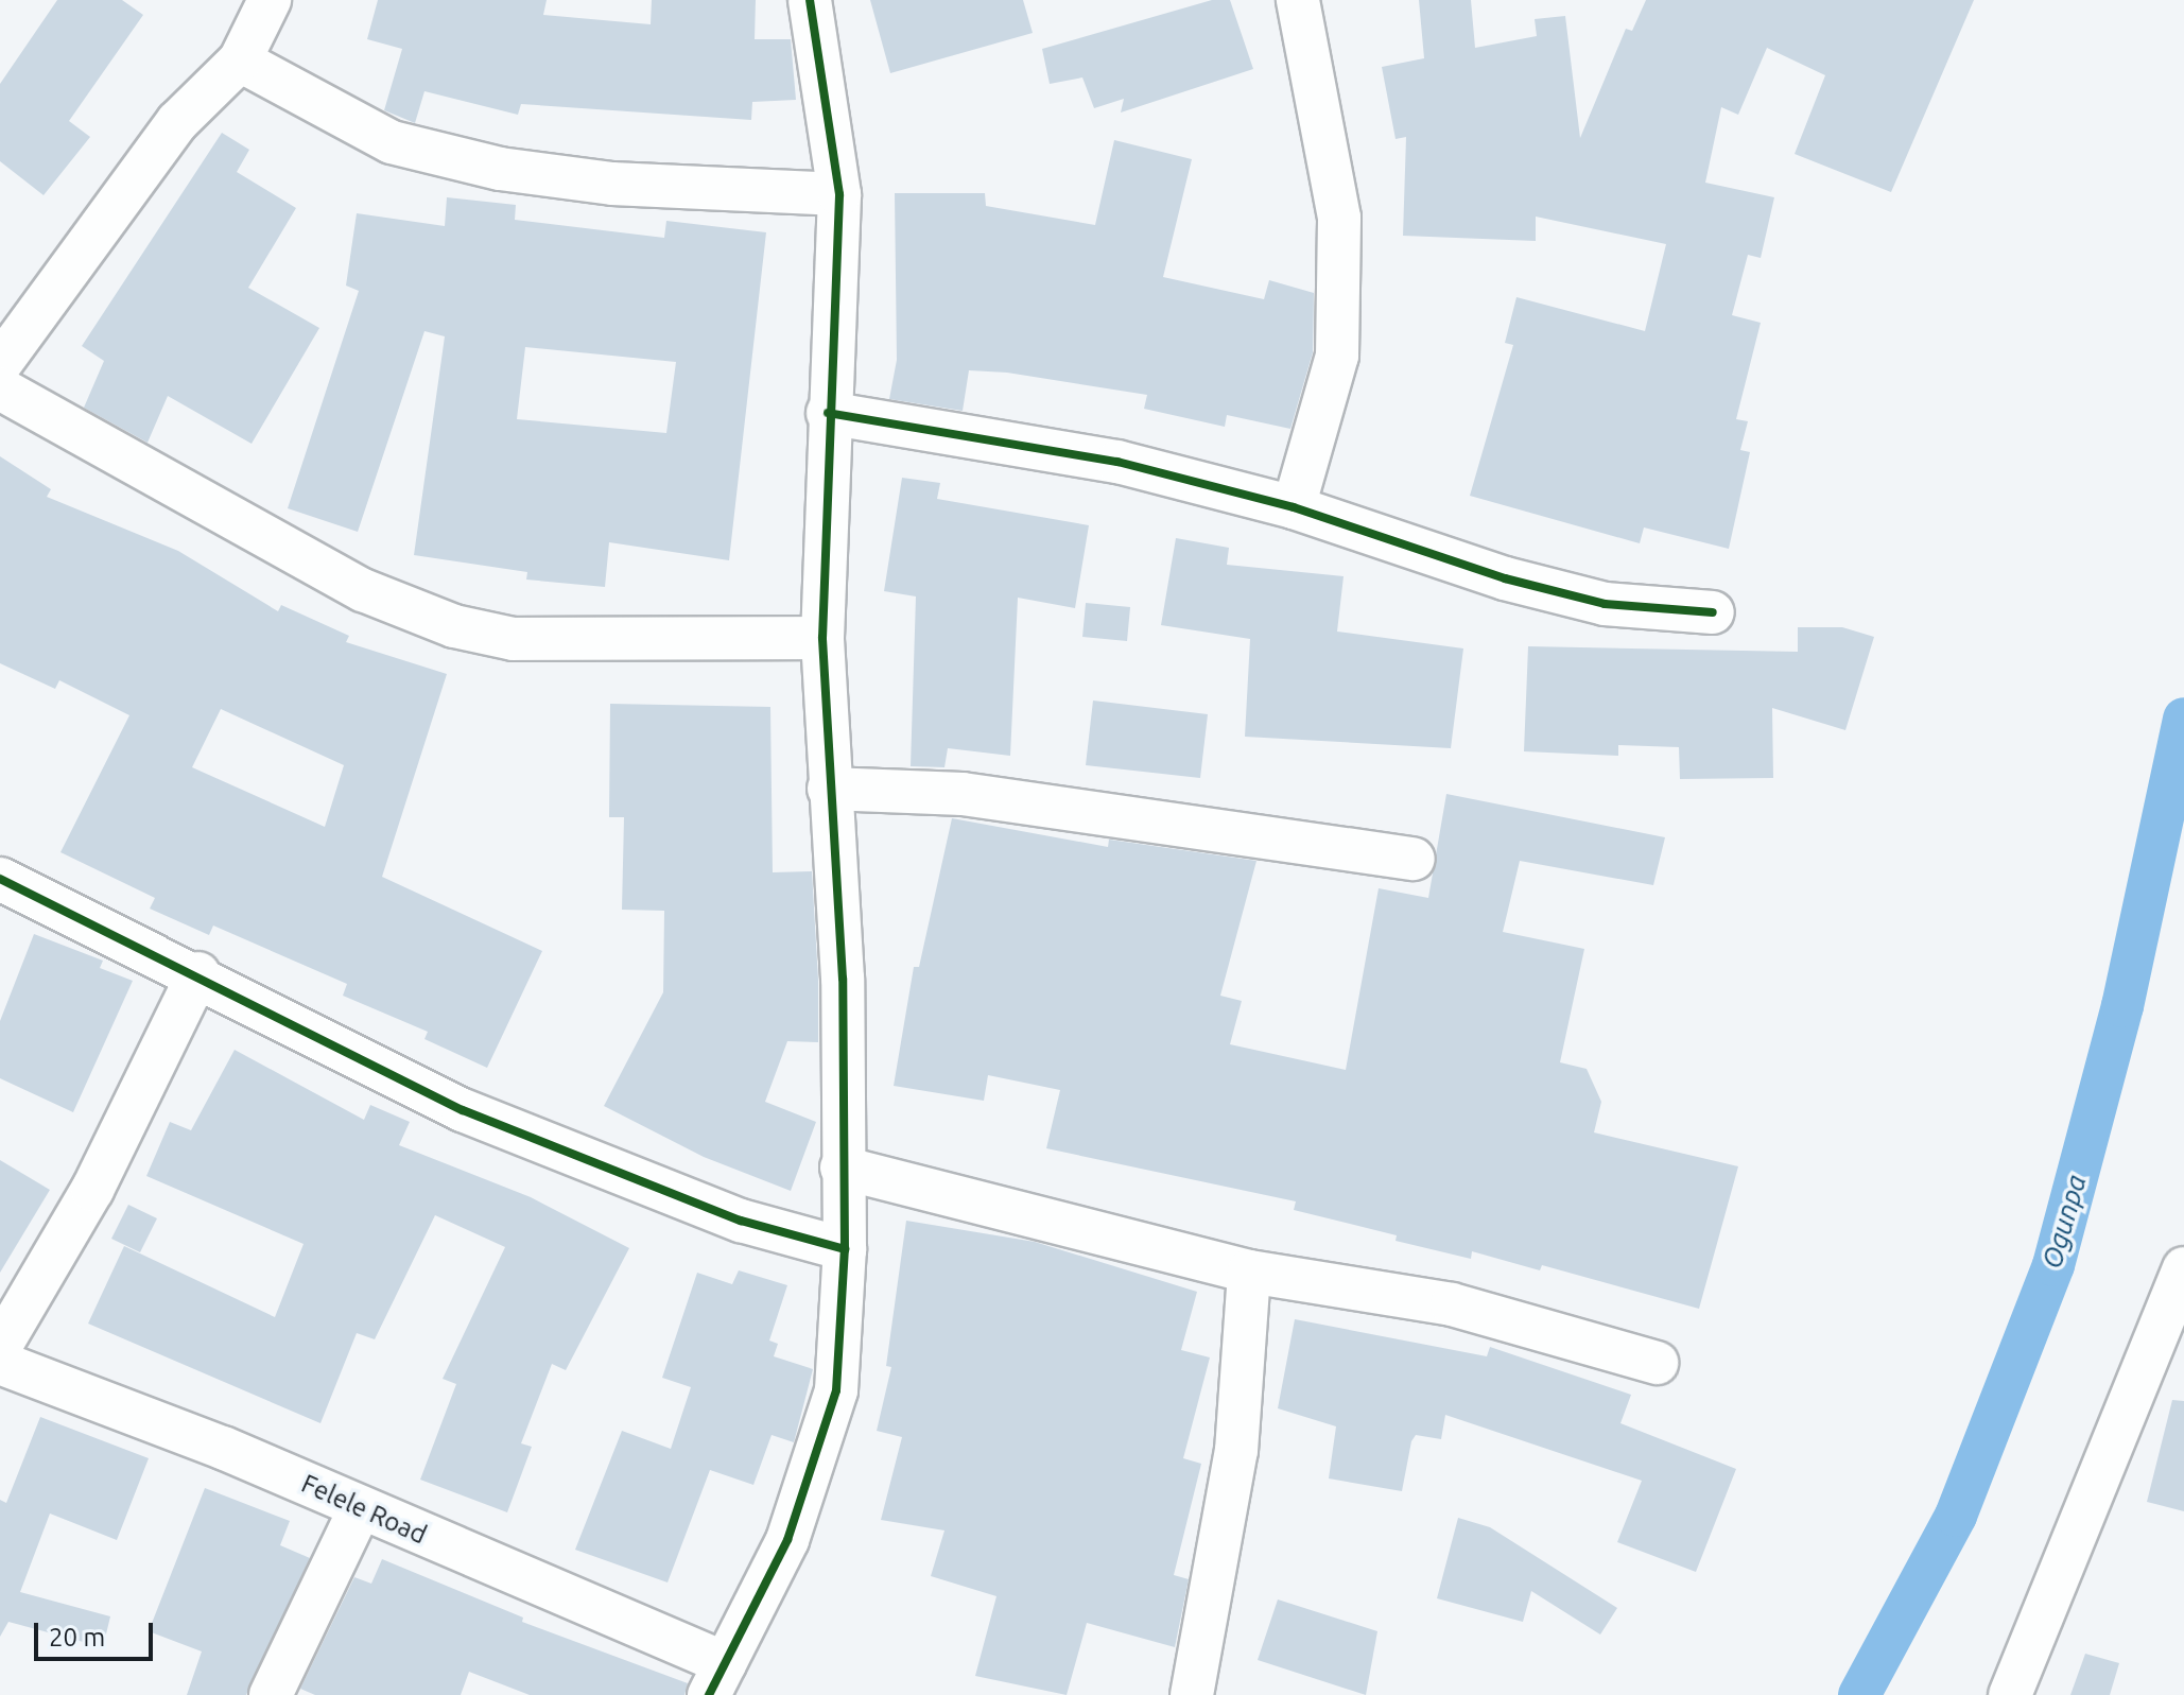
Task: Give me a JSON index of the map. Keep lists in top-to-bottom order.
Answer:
{
  "streets": {
    "street": ["Felele Road"]
  },
  "water": ["Ogunpa"],
  "scale_bar": "20 m"
}
